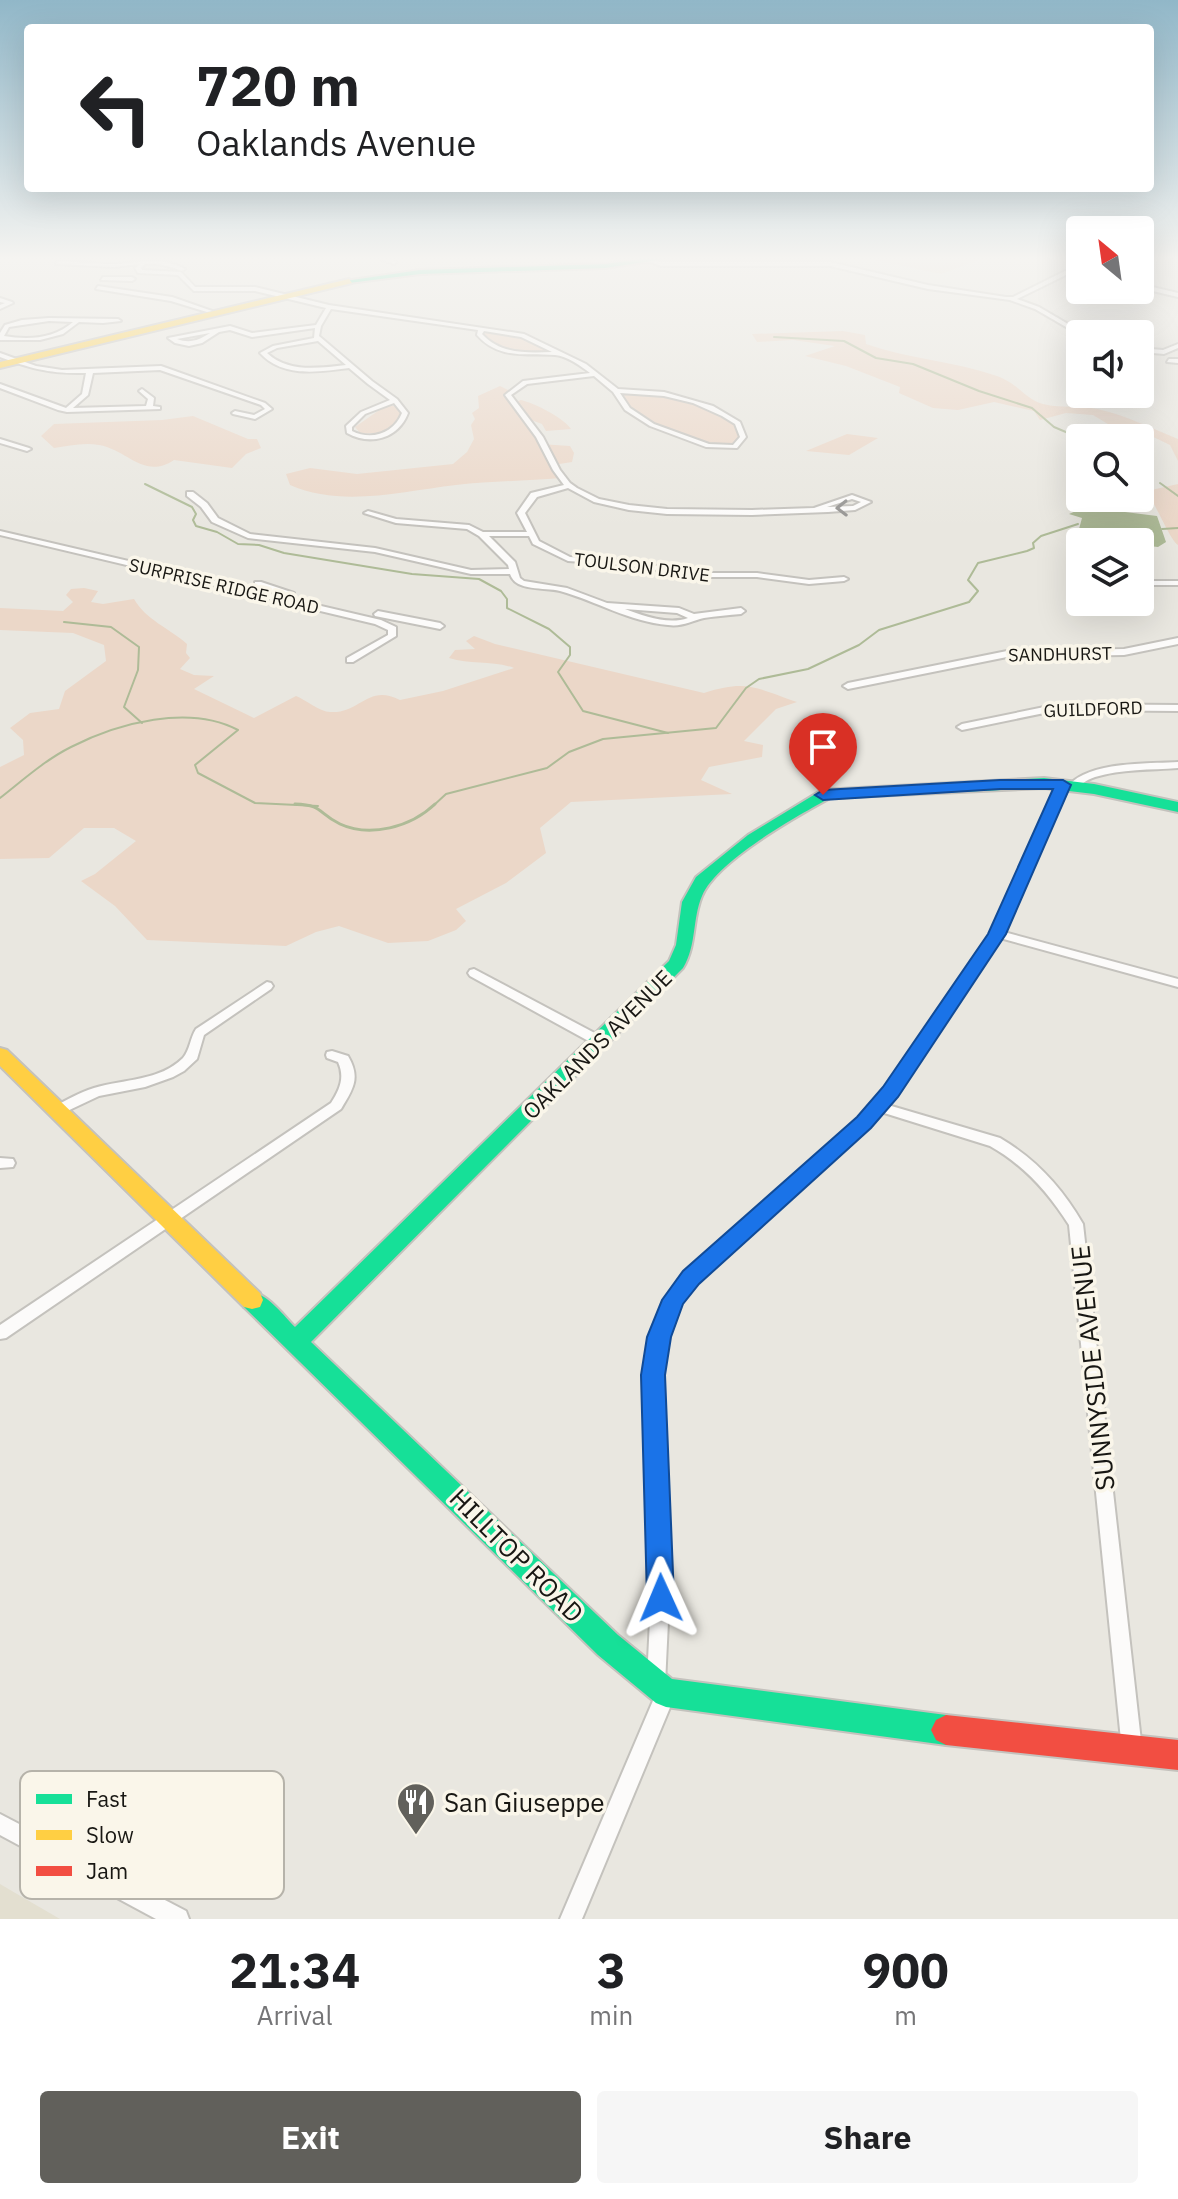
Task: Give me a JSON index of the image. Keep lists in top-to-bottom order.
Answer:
{
  "streets": {
    "street": [
      "TOULSON DRIVE",
      "SURPRISE RIDGE ROAD",
      "SANDHURST",
      "GUILDFORD",
      "OAKLANDS AVENUE",
      "SUNNYSIDE AVENUE",
      "HILLTOP ROAD"
    ]
  },
  "crossings": [
    ["OAKLANDS AVENUE", "HILLTOP ROAD"]
  ],
  "places": {
    "restaurant": ["San Giuseppe"]
  },
  "legend": ["Fast", "Slow", "Jam"],
  "north": "top left",
  "page": {
    "turn": ["720 m", "Oaklands Avenue"],
    "eta": [
      "21:34",
      "Arrival",
      "3",
      "min",
      "900",
      "m"
    ],
    "buttons": ["Exit", "Share"]
  }
}
